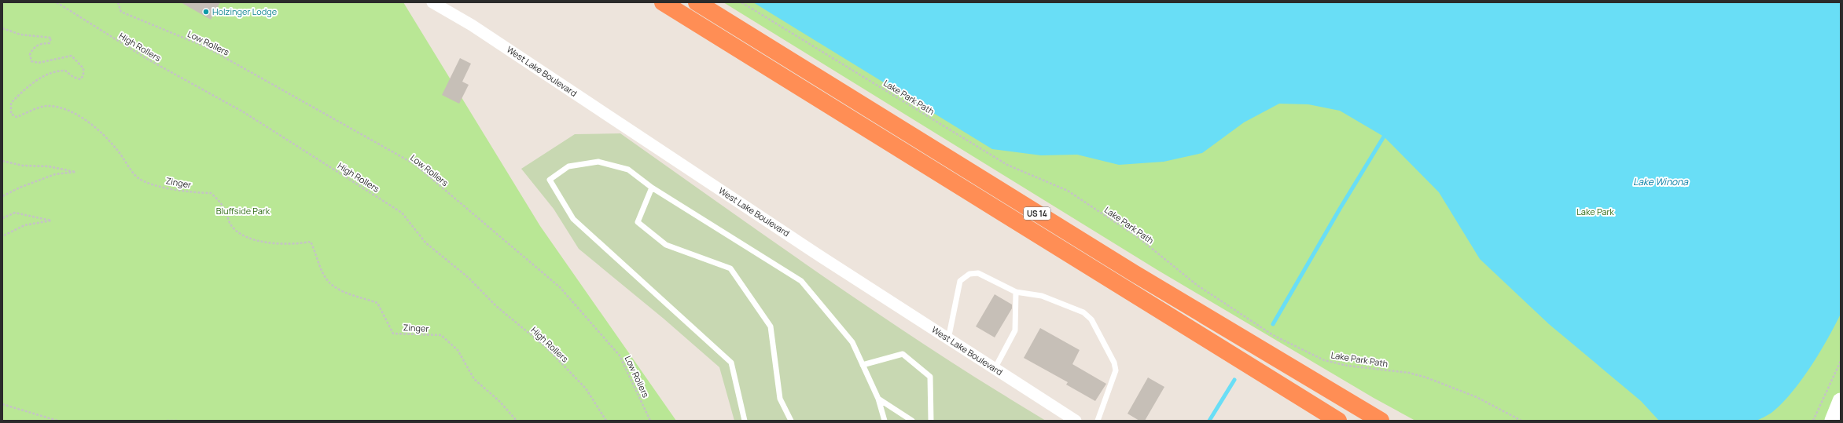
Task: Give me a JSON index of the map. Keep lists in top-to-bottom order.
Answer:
{
  "streets": {
    "highway": ["US 14"],
    "street": ["West Lake Boulevard"],
    "path": [
      "Low Rollers",
      "High Rollers",
      "Lake Park Path",
      "Zinger"
    ]
  },
  "water": ["Lake Winona"],
  "parks": ["Bluffside Park", "Lake Park"],
  "places": ["Holzinger Lodge"]
}
